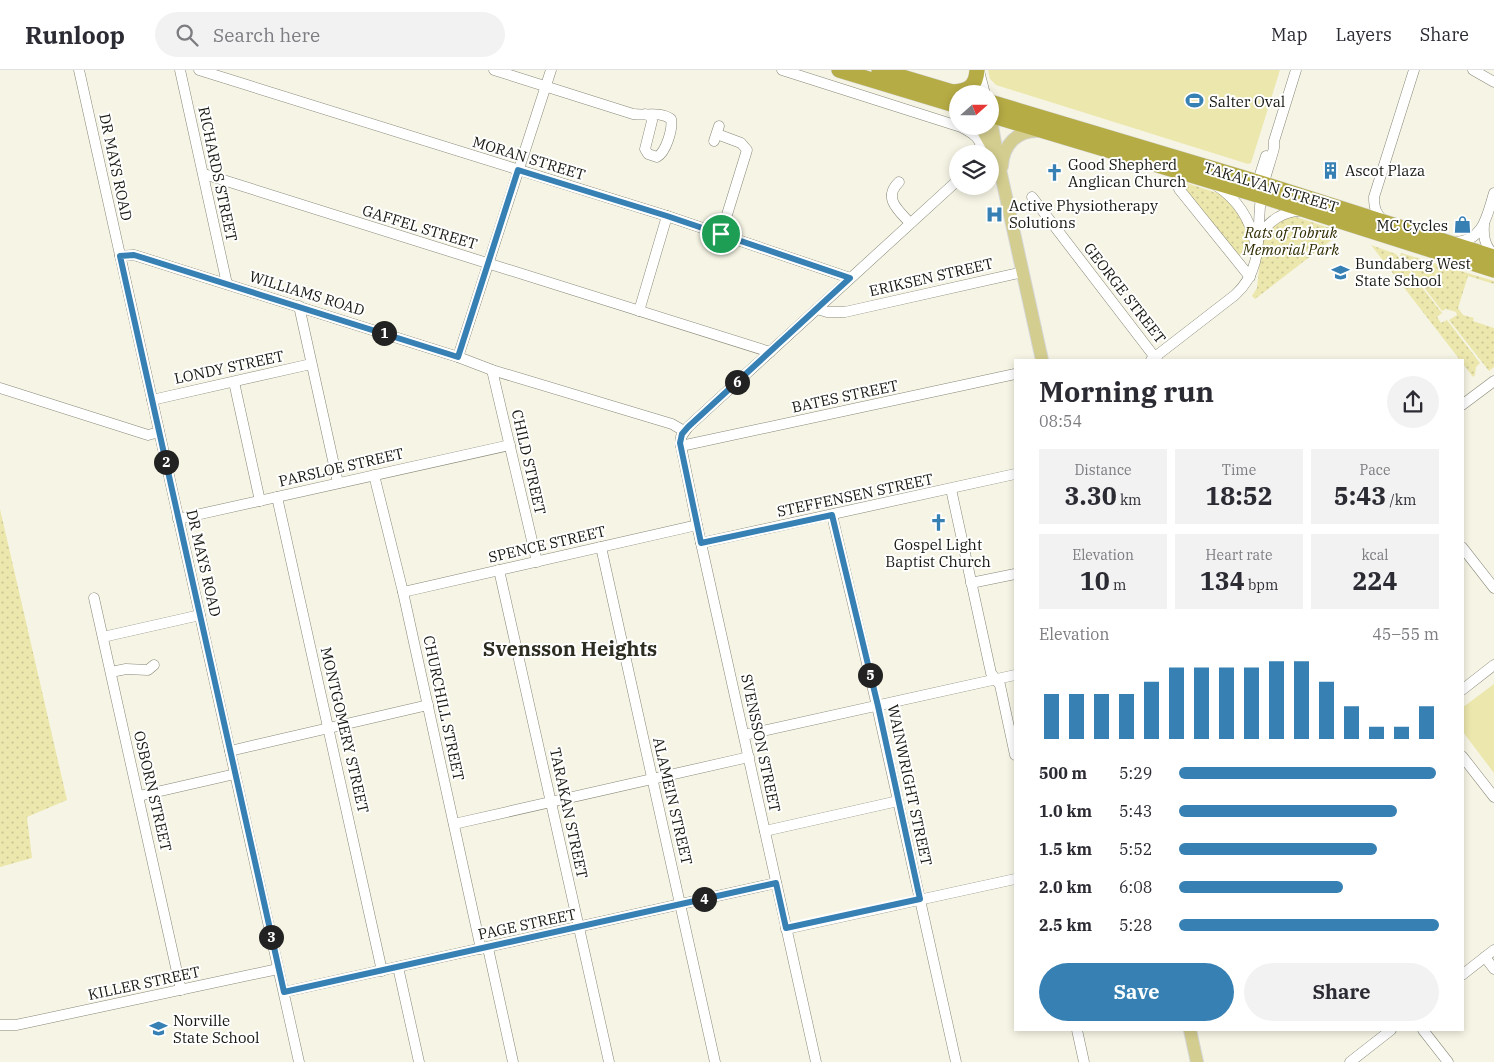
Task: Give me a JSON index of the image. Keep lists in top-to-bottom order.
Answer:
{
  "streets": {
    "highway": ["TAKALVAN STREET"],
    "street": [
      "MORAN STREET",
      "DR MAYS ROAD",
      "RICHARDS STREET",
      "GAFFEL STREET",
      "ERIKSEN STREET",
      "WILLIAMS ROAD",
      "GEORGE STREET",
      "LONDY STREET",
      "BATES STREET",
      "CHILD STREET",
      "PARSLOE STREET",
      "STEFFENSEN STREET",
      "SPENCE STREET",
      "CHURCHILL STREET",
      "MONTGOMERY STREET",
      "SVENSSON STREET",
      "WAINWRIGHT STREET",
      "OSBORN STREET",
      "ALAMEIN STREET",
      "TARAKAN STREET",
      "PAGE STREET",
      "KILLER STREET"
    ]
  },
  "crossings": [
    ["DR MAYS ROAD", "WILLIAMS ROAD"],
    ["DR MAYS ROAD", "LONDY STREET"],
    ["DR MAYS ROAD", "PARSLOE STREET"],
    ["DR MAYS ROAD", "PAGE STREET"],
    ["DR MAYS ROAD", "KILLER STREET"],
    ["RICHARDS STREET", "GAFFEL STREET"],
    ["RICHARDS STREET", "WILLIAMS ROAD"],
    ["WILLIAMS ROAD", "CHILD STREET"],
    ["WILLIAMS ROAD", "SVENSSON STREET"],
    ["BATES STREET", "SVENSSON STREET"],
    ["CHILD STREET", "PARSLOE STREET"],
    ["CHILD STREET", "SPENCE STREET"],
    ["PARSLOE STREET", "CHURCHILL STREET"],
    ["PARSLOE STREET", "MONTGOMERY STREET"],
    ["STEFFENSEN STREET", "SVENSSON STREET"],
    ["STEFFENSEN STREET", "WAINWRIGHT STREET"],
    ["SPENCE STREET", "CHURCHILL STREET"],
    ["SPENCE STREET", "SVENSSON STREET"],
    ["SPENCE STREET", "ALAMEIN STREET"],
    ["SPENCE STREET", "TARAKAN STREET"],
    ["CHURCHILL STREET", "PAGE STREET"],
    ["MONTGOMERY STREET", "PAGE STREET"],
    ["SVENSSON STREET", "PAGE STREET"],
    ["OSBORN STREET", "KILLER STREET"],
    ["ALAMEIN STREET", "PAGE STREET"],
    ["TARAKAN STREET", "PAGE STREET"]
  ],
  "districts": ["Svensson Heights"],
  "parks": ["Rats of Tobruk Memorial Park"],
  "places": {
    "sports": ["Salter Oval"],
    "building": ["Ascot Plaza"],
    "church": ["Good Shepherd Anglican Church", "Gospel Light Baptist Church"],
    "hospital": ["Active Physiotherapy Solutions"],
    "shop": ["MC Cycles"],
    "school or university": ["Bundaberg West State School", "Norville State School"]
  },
  "north": "right",
  "page": {
    "header": "Runloop",
    "search": "Search here",
    "nav": ["Map", "Layers", "Share"],
    "pins": [
      "1",
      "6",
      "2",
      "5",
      "4",
      "3"
    ],
    "heading": ["Morning run", "08:54"],
    "stats": [
      ["Distance", "3.30 km"],
      ["Time", "18:52"],
      ["Pace", "5:43 /km"],
      ["Elevation", "10 m"],
      ["Heart rate", "134 bpm"],
      ["kcal", "224"]
    ],
    "chart": ["Elevation", "45–55 m"],
    "list": [
      {
        "name": "500 m",
        "note": "5:29"
      },
      {
        "name": "1.0 km",
        "note": "5:43"
      },
      {
        "name": "1.5 km",
        "note": "5:52"
      },
      {
        "name": "2.0 km",
        "note": "6:08"
      },
      {
        "name": "2.5 km",
        "note": "5:28"
      }
    ],
    "buttons": ["Save", "Share"]
  }
}
